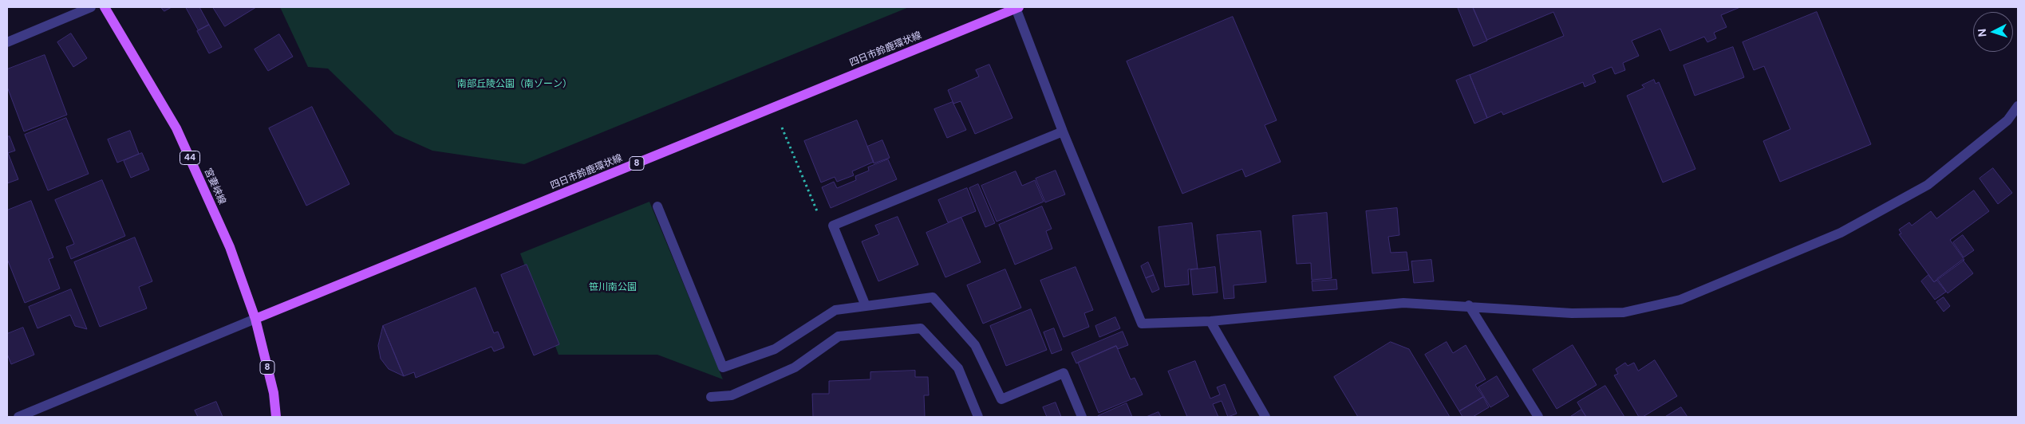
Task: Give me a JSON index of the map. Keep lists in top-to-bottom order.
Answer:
{
  "streets": {
    "main road": [
      "四日市鈴鹿環状線",
      "44",
      "8",
      "宮妻峡線"
    ]
  },
  "crossings": [
    ["四日市鈴鹿環状線", "8"],
    ["四日市鈴鹿環状線", "宮妻峡線"],
    ["8", "宮妻峡線"]
  ],
  "parks": ["南部丘陵公園（南ゾーン）", "笹川南公園"],
  "north": "left"
}
